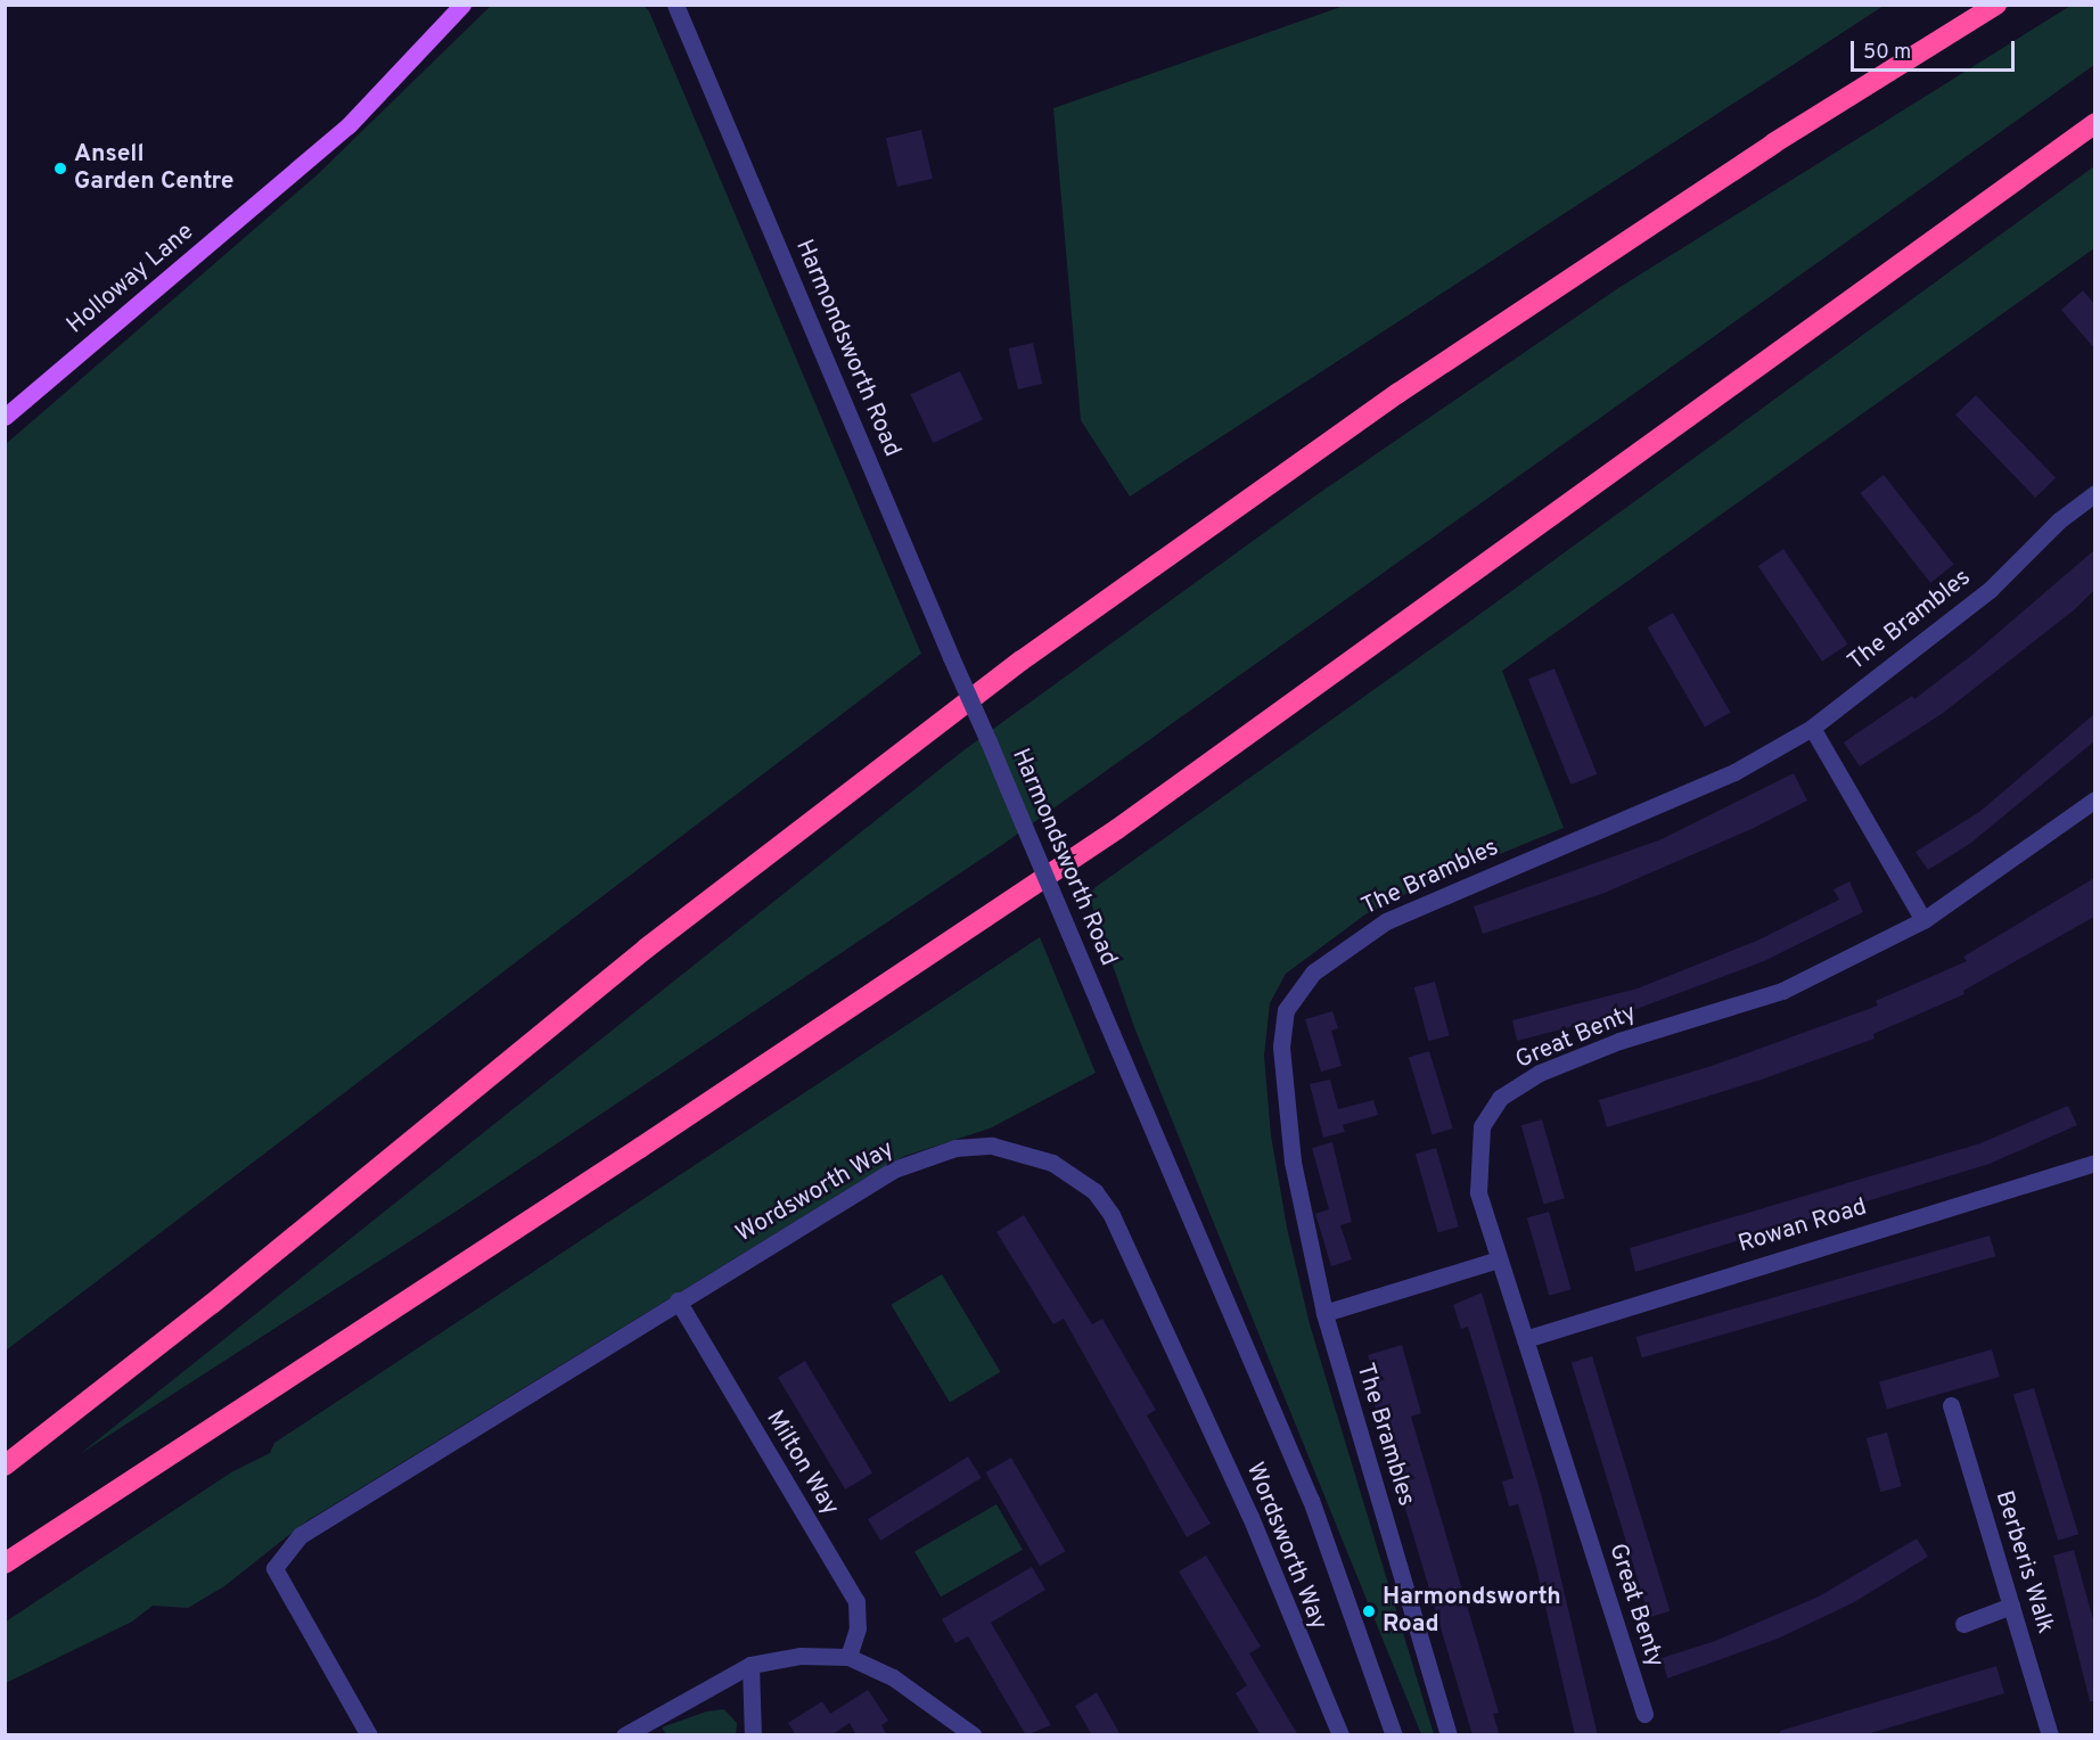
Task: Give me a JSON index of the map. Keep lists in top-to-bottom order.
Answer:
{
  "streets": {
    "main road": ["Holloway Lane"],
    "street": [
      "Harmondsworth Road",
      "The Brambles",
      "Great Benty",
      "Wordsworth Way",
      "Rowan Road",
      "Milton Way",
      "Berberis Walk"
    ]
  },
  "crossings": [
    ["Great Benty", "Rowan Road"],
    ["Wordsworth Way", "Milton Way"]
  ],
  "places": ["Ansell Garden Centre", "Harmondsworth Road"],
  "scale_bar": "50 m"
}
